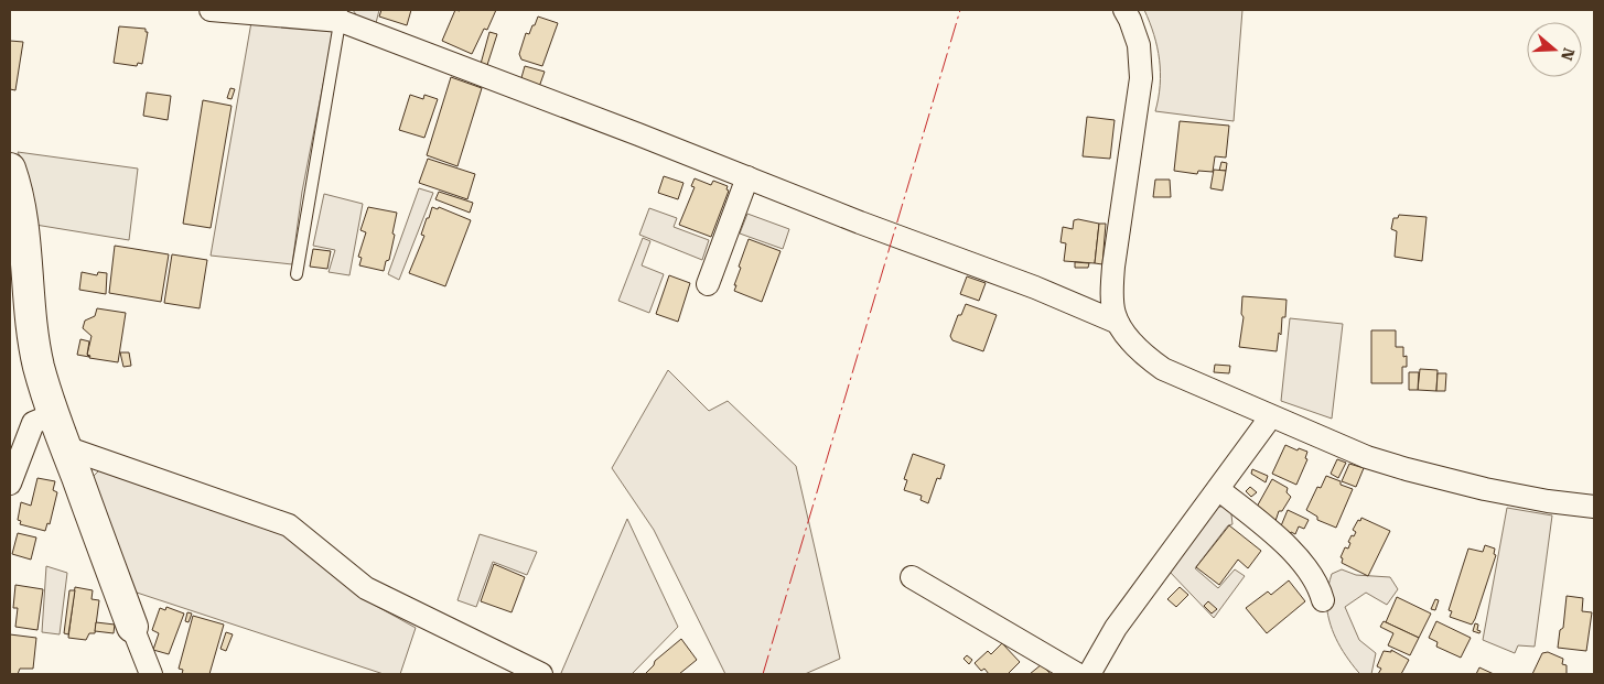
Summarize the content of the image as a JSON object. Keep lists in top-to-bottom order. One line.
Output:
{"north":"right"}
